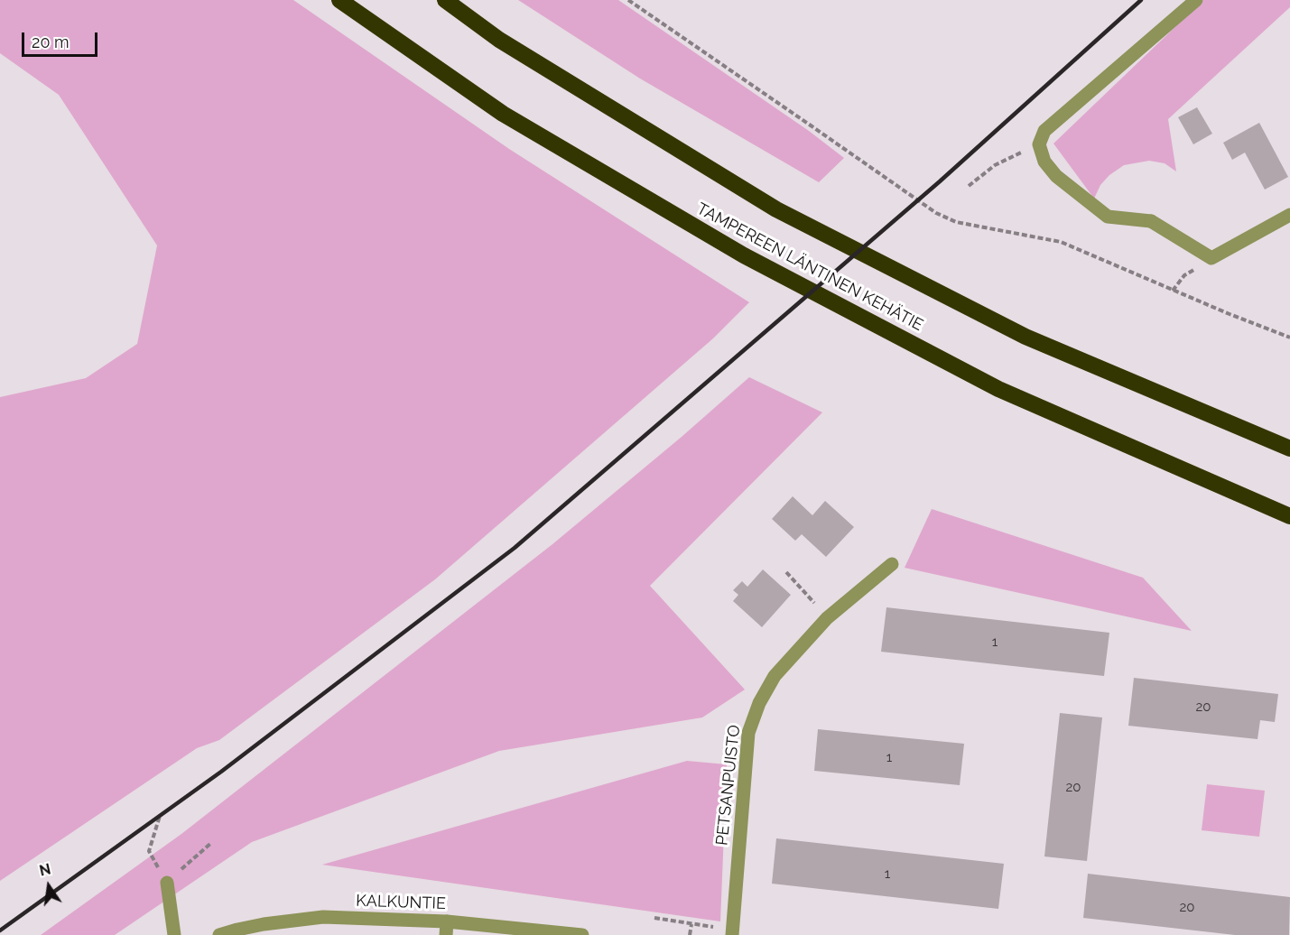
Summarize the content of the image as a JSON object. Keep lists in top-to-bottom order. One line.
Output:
{"streets":{"highway":["TAMPEREEN LÄNTINEN KEHÄTIE"],"street":["PETSANPUISTO","KALKUNTIE"]},"house_numbers":["1","20","1","20","1","20"],"scale_bar":"20 m","north":"top"}
